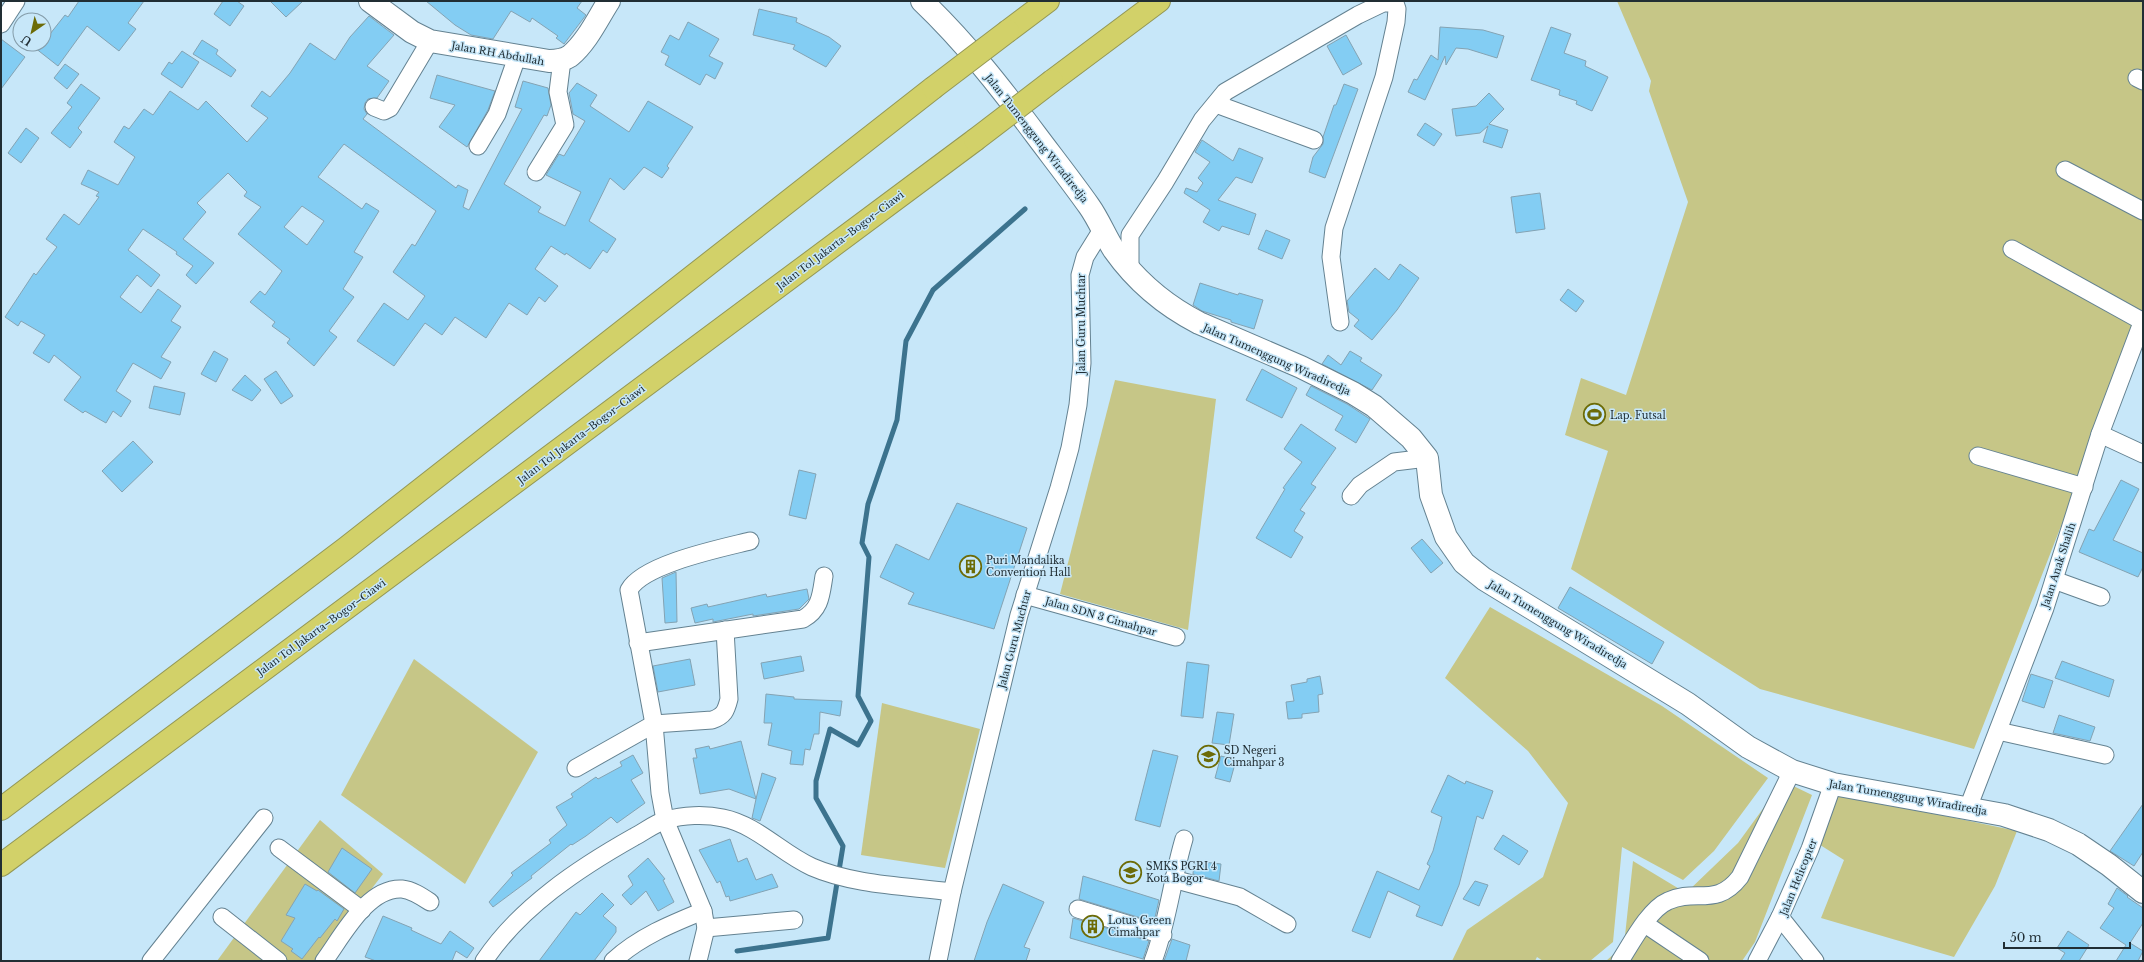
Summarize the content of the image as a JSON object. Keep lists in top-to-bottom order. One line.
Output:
{"streets":{"highway":["Jalan Tol Jakarta–Bogor–Ciawi"],"street":["Jalan RH Abdullah","Jalan Tumenggung Wiradiredja","Jalan Guru Muchtar","Jalan Anak Shalih","Jalan SDN 3 Cimahpar","Jalan Helicopter"]},"crossings":[["Jalan Tumenggung Wiradiredja","Jalan Guru Muchtar"],["Jalan Tumenggung Wiradiredja","Jalan Anak Shalih"],["Jalan Tumenggung Wiradiredja","Jalan Helicopter"],["Jalan Guru Muchtar","Jalan SDN 3 Cimahpar"]],"places":{"sports":["Lap. Futsal"],"building":["Puri Mandalika Convention Hall","Lotus Green Cimahpar"],"school or university":["SD Negeri Cimahpar 3","SMKS PGRI 4 Kota Bogor"]},"scale_bar":"50 m","north":"bottom left"}
